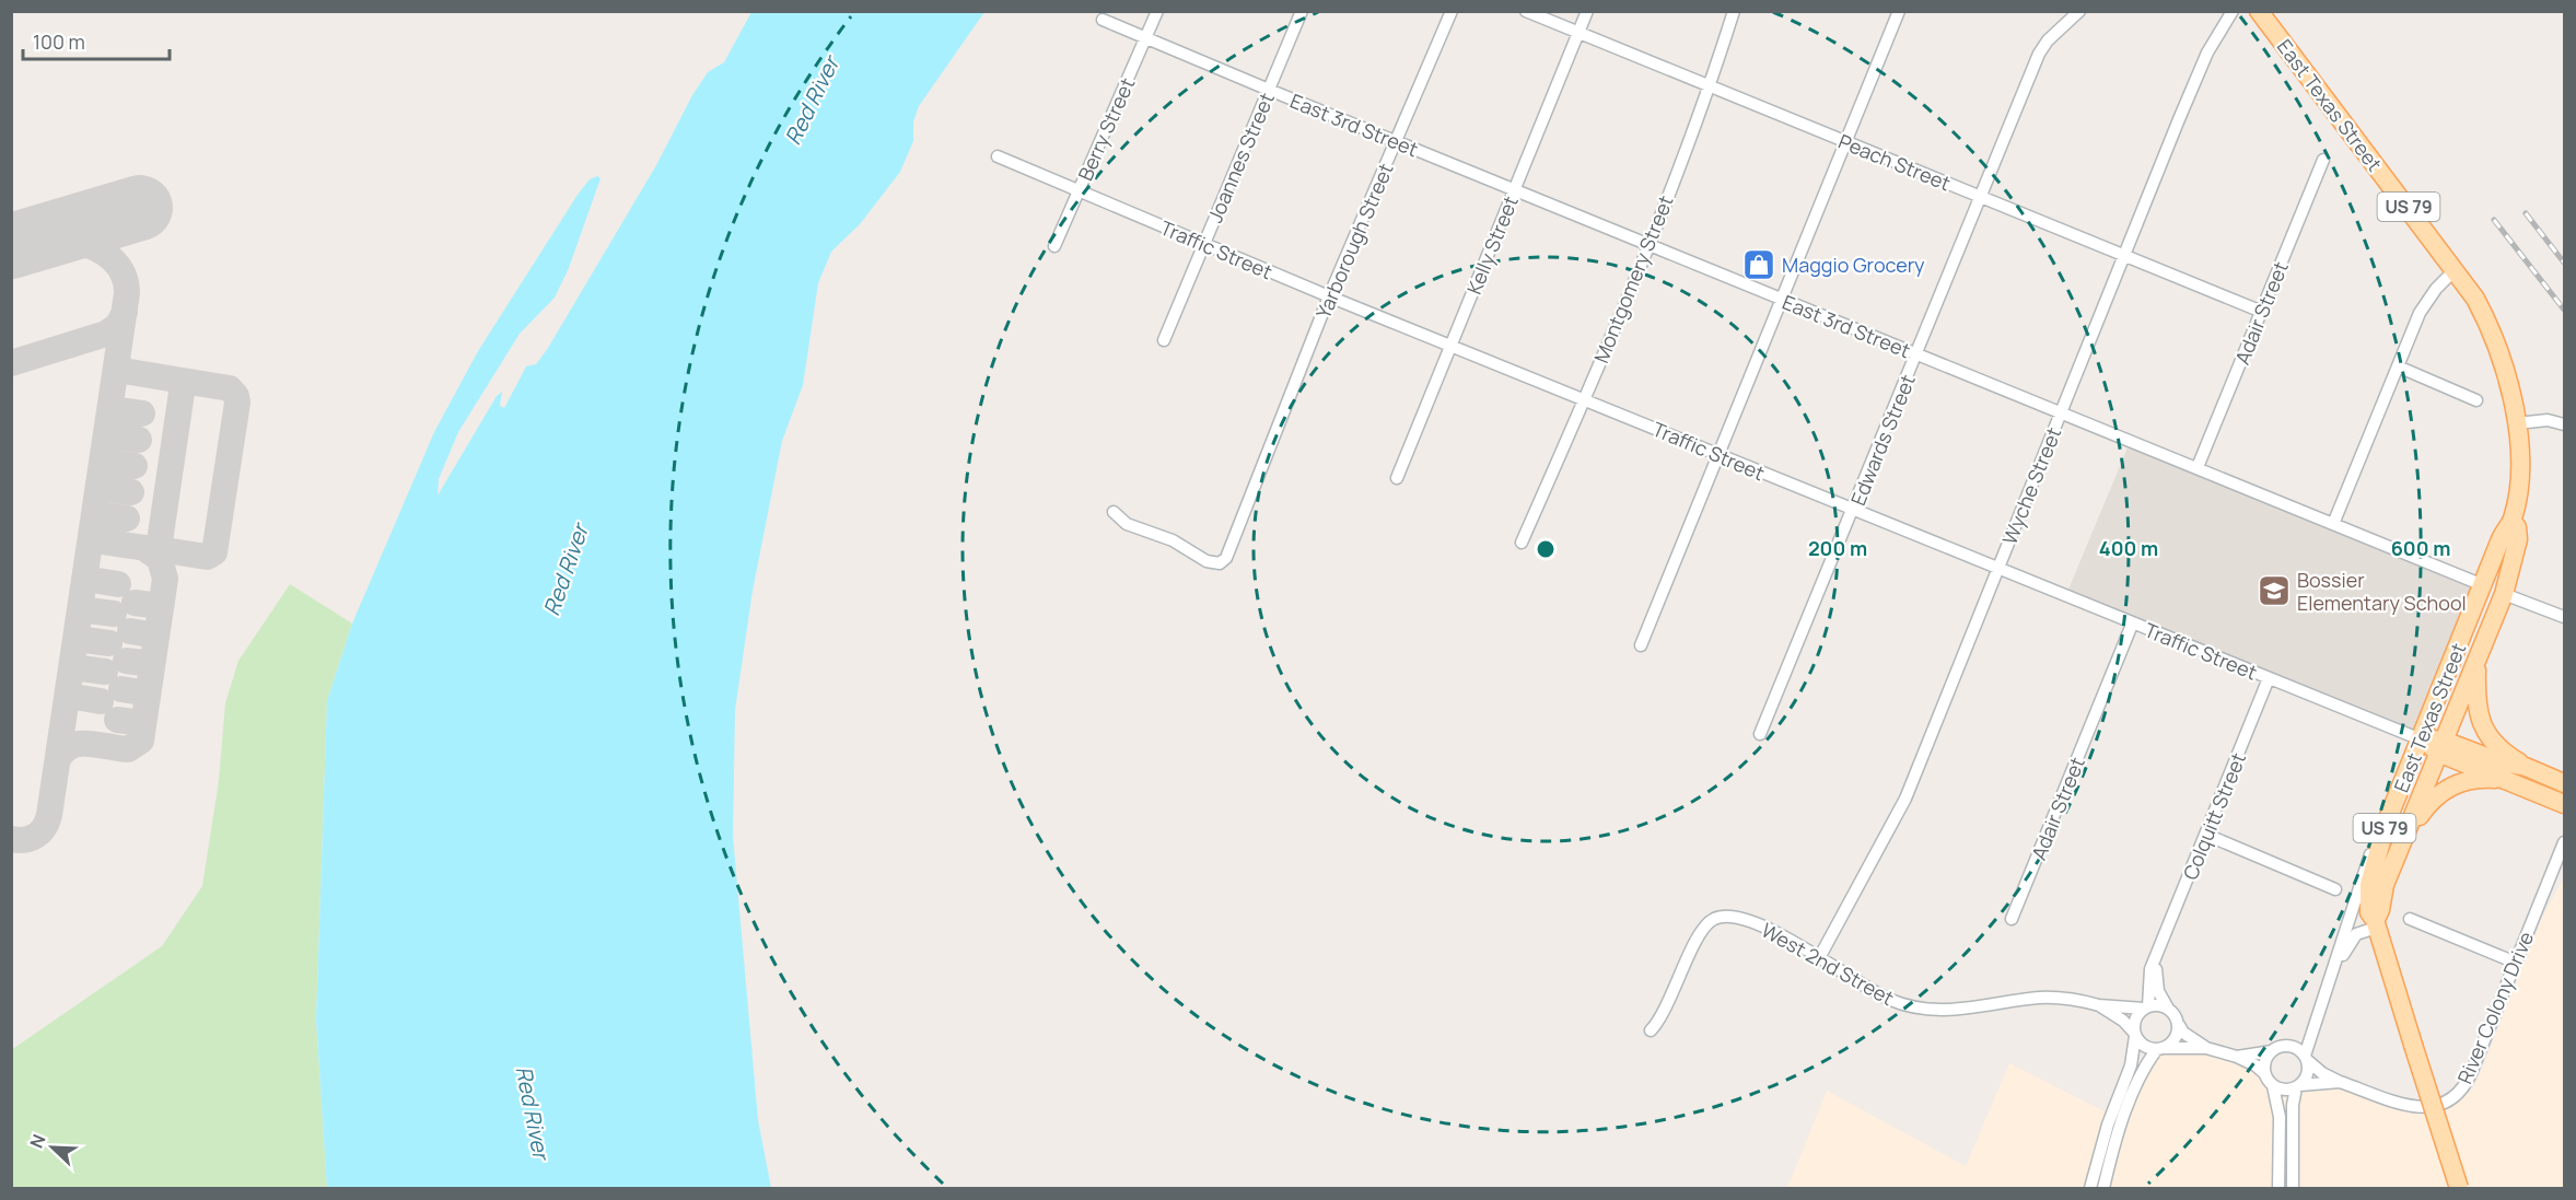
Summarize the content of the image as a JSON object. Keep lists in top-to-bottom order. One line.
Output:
{"streets":{"main road":["East Texas Street","US 79","Traffic Street"],"street":["East 3rd Street","Berry Street","Joannes Street","Peach Street","Yarborough Street","Kelly Street","Montgomery Street","Adair Street","Edwards Street","Wyche Street","Colquitt Street","West 2nd Street","River Colony Drive"]},"crossings":[["East Texas Street","East 3rd Street"],["East Texas Street","Traffic Street"],["East 3rd Street","Berry Street"],["East 3rd Street","Joannes Street"],["East 3rd Street","Yarborough Street"],["East 3rd Street","Kelly Street"],["East 3rd Street","Montgomery Street"],["East 3rd Street","Adair Street"],["East 3rd Street","Edwards Street"],["East 3rd Street","Wyche Street"],["Berry Street","Traffic Street"],["Joannes Street","Traffic Street"],["Peach Street","Kelly Street"],["Peach Street","Montgomery Street"],["Peach Street","Adair Street"],["Peach Street","Edwards Street"],["Peach Street","Wyche Street"],["Yarborough Street","Traffic Street"],["Kelly Street","Traffic Street"],["Traffic Street","Montgomery Street"],["Traffic Street","Adair Street"],["Traffic Street","Edwards Street"],["Traffic Street","Wyche Street"],["Traffic Street","Colquitt Street"],["Wyche Street","West 2nd Street"],["Colquitt Street","West 2nd Street"]],"water":["Red River"],"places":{"shop":["Maggio Grocery"],"school or university":["Bossier Elementary School"]},"scale_bar":"100 m","north":"top left","rings":["200 m","400 m","600 m"]}
